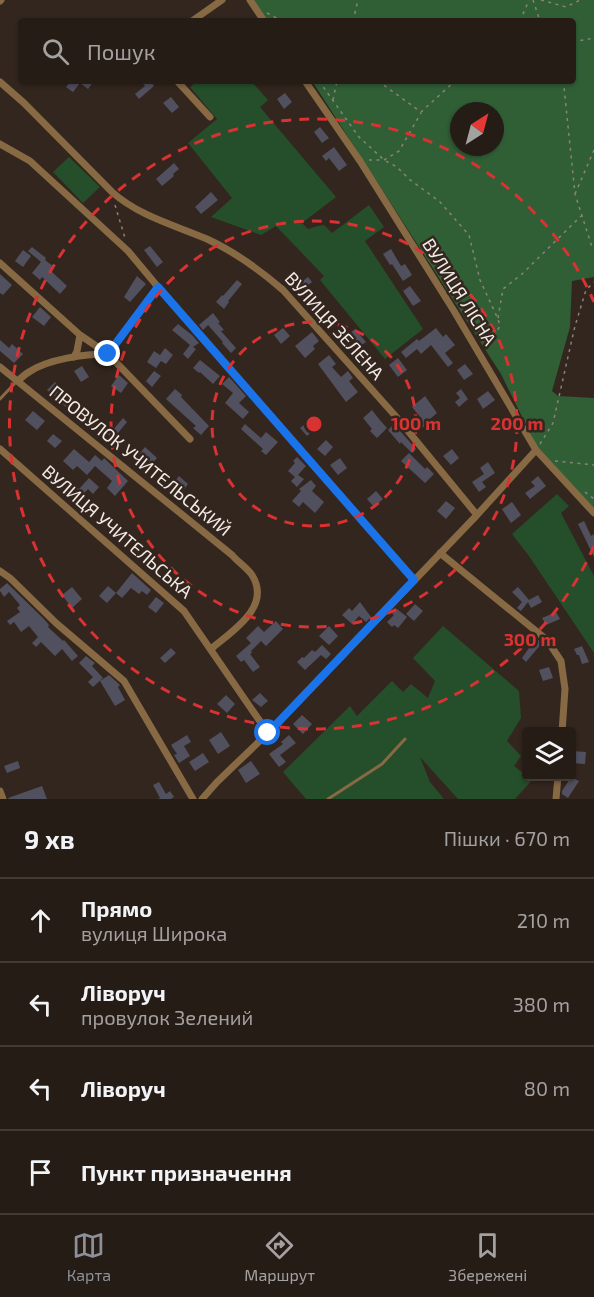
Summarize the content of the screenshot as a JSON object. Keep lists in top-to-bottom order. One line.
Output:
{"streets":{"street":["ВУЛИЦЯ ЛІСНА","ВУЛИЦЯ ЗЕЛЕНА","ПРОВУЛОК УЧИТЕЛЬСЬКИЙ","ВУЛИЦЯ УЧИТЕЛЬСЬКА"]},"crossings":[["ПРОВУЛОК УЧИТЕЛЬСЬКИЙ","ВУЛИЦЯ УЧИТЕЛЬСЬКА"]],"north":"top right","page":{"search":"Пошук","heading":["9 хв","Пішки · 670 m"],"list":[["Прямо","вулиця Широка","210 m"],["Ліворуч","провулок Зелений","380 m"],["Ліворуч","80 m"],"Пункт призначення"],"nav":["Карта","Маршрут","Збережені"]},"rings":["100 m","200 m","300 m"]}
